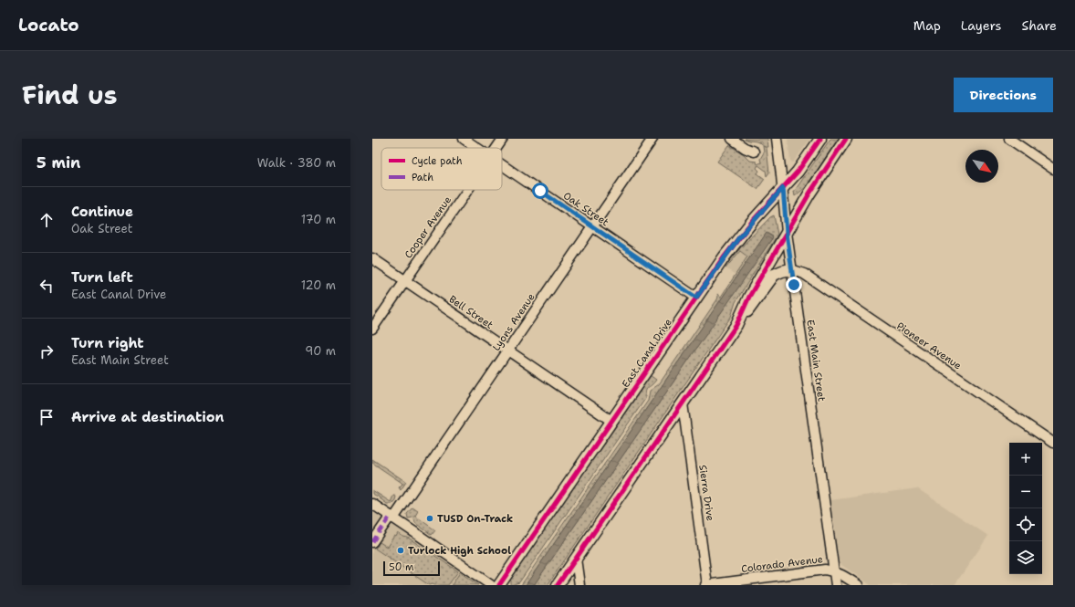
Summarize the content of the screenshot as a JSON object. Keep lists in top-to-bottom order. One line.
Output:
{"streets":{"main road":["East Canal Drive"],"street":["Oak Street","Cooper Avenue","Bell Street","Lyons Avenue","Pioneer Avenue","East Main Street","Sierra Drive","Colorado Avenue"]},"crossings":[["Oak Street","Lyons Avenue"],["Oak Street","East Canal Drive"],["Cooper Avenue","Bell Street"],["Bell Street","Lyons Avenue"],["Bell Street","East Canal Drive"],["Pioneer Avenue","East Main Street"],["East Canal Drive","East Main Street"],["East Main Street","Colorado Avenue"],["Sierra Drive","Colorado Avenue"]],"places":["TUSD On-Track","Turlock High School"],"legend":["Cycle path","Path"],"scale_bar":"50 m","north":"bottom right","page":{"header":"Locato","nav":["Map","Layers","Share"],"title":"Find us","buttons":"Directions","heading":["5 min","Walk · 380 m"],"list":[["Continue","Oak Street","170 m"],["Turn left","East Canal Drive","120 m"],["Turn right","East Main Street","90 m"],"Arrive at destination"],"map_buttons":["+","−"],"scale":"50 m"}}
